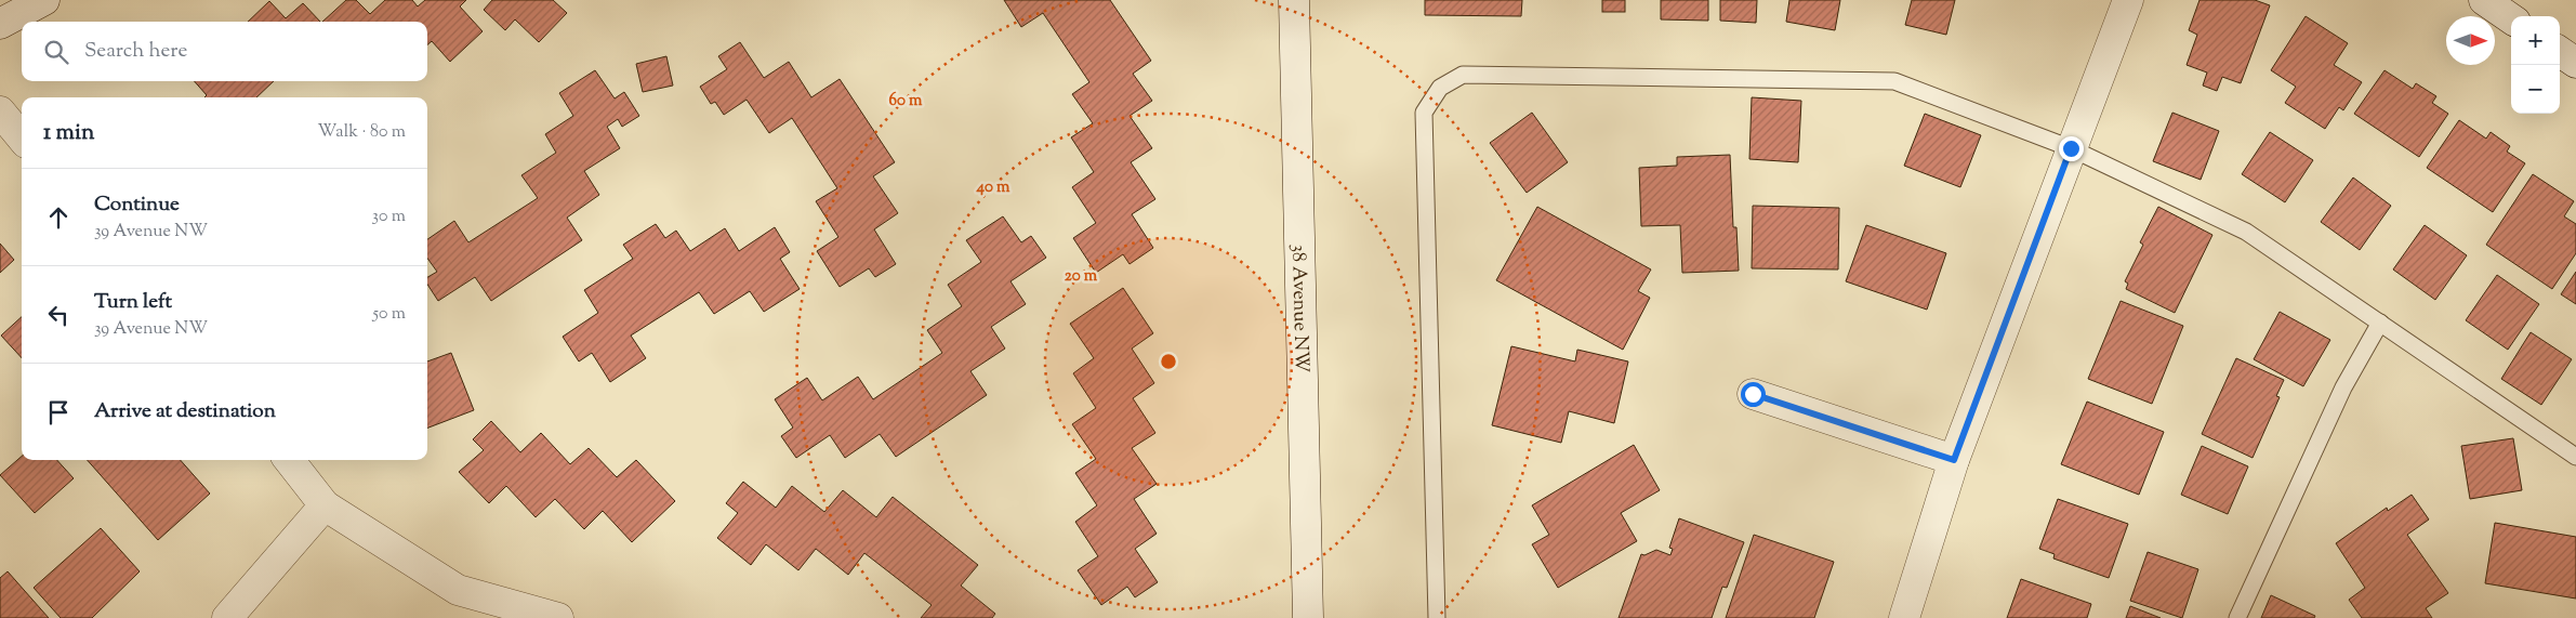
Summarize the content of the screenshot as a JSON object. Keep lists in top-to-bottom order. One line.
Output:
{"streets":{"street":["38 Avenue NW"]},"north":"right","page":{"map_buttons":["+","−"],"search":"Search here","heading":["1 min","Walk · 80 m"],"list":[["Continue","39 Avenue NW","30 m"],["Turn left","39 Avenue NW","50 m"],"Arrive at destination"]},"rings":["60 m","40 m","20 m"]}
